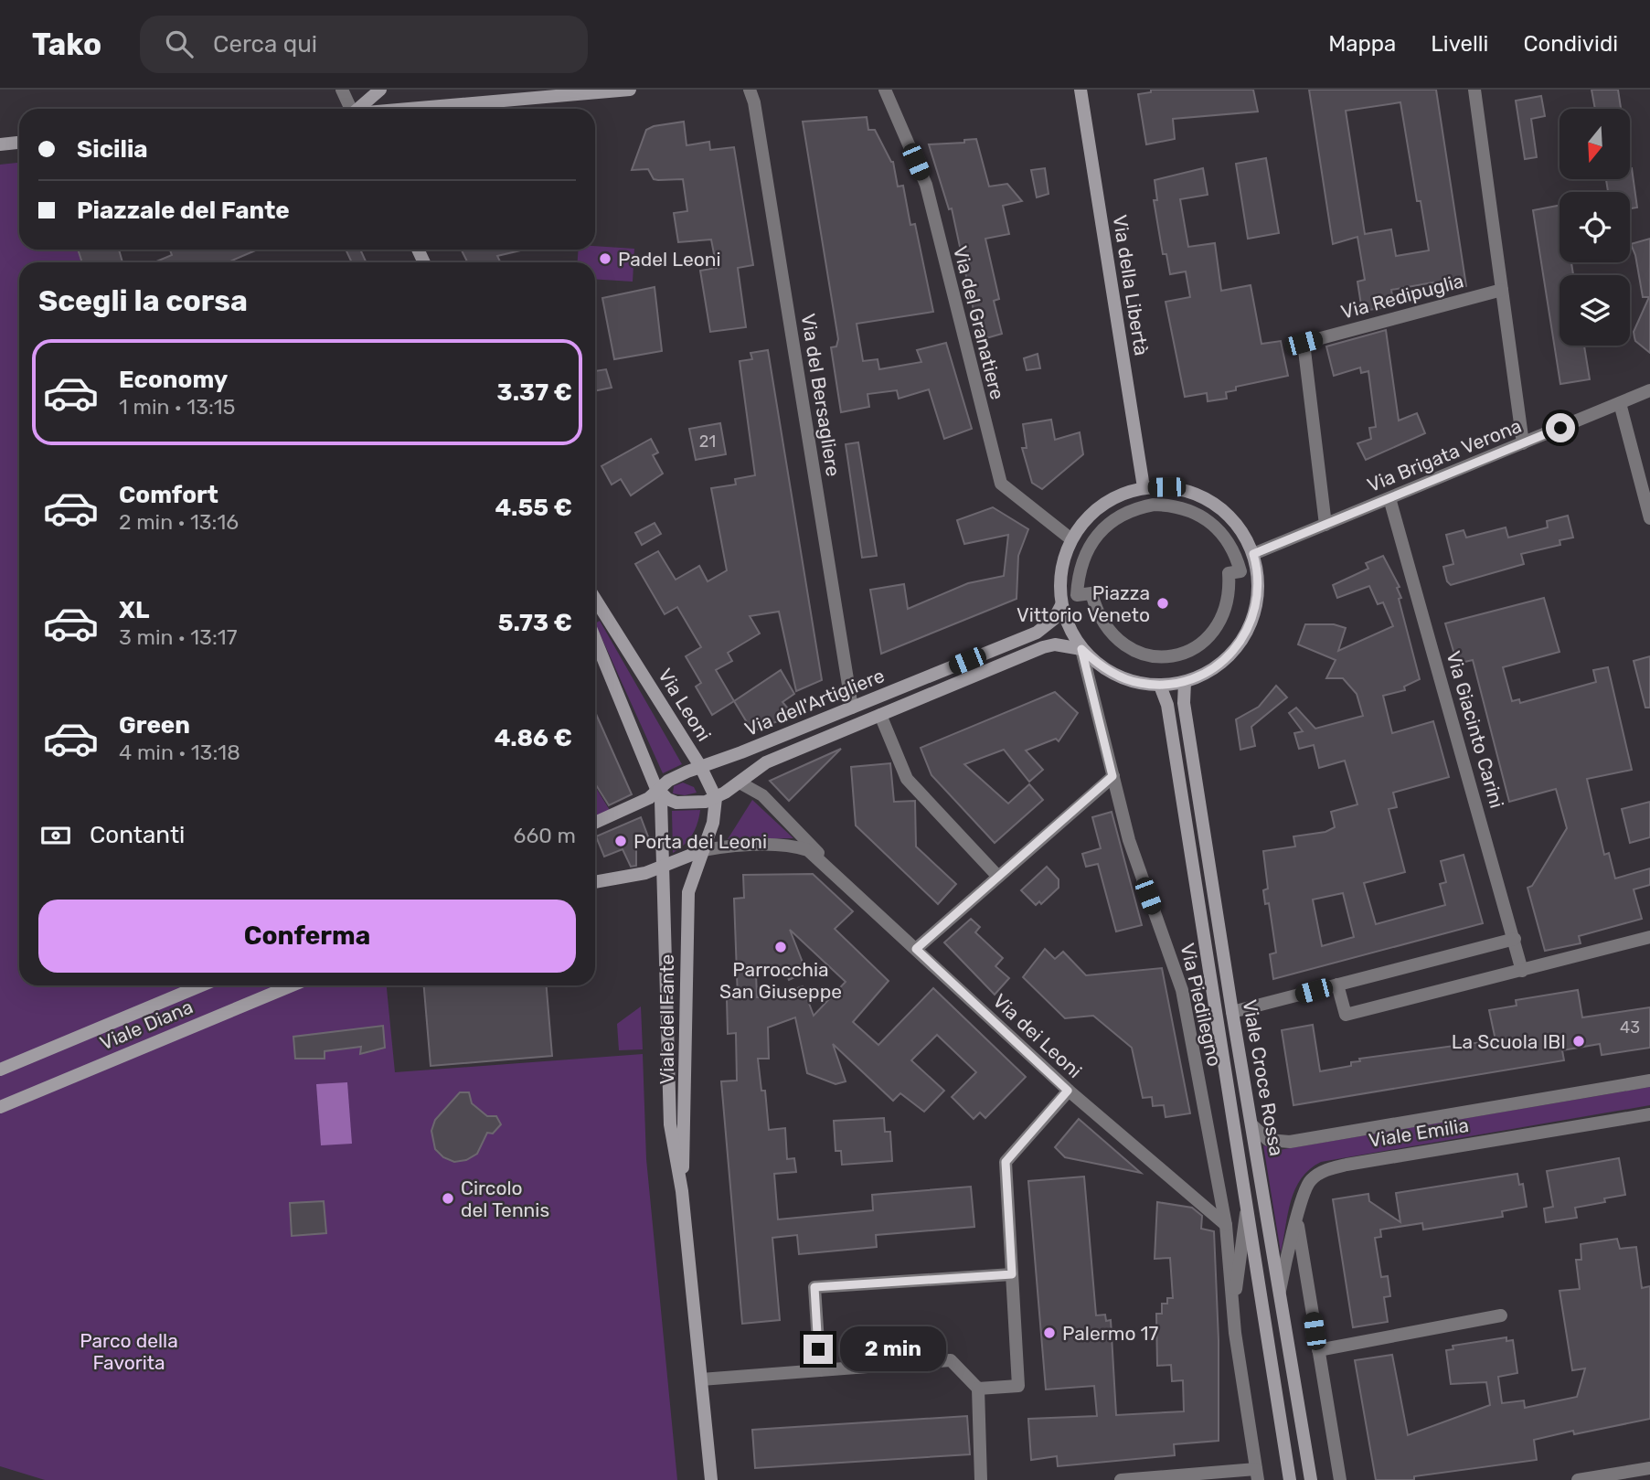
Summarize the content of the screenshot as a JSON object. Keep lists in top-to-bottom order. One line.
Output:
{"streets":{"street":["Via della Libertà","Via Redipuglia","Via del Granatiere","Via del Bersagliere","Via Brigata Verona","Via dell'Artigliere","Via Leoni","Via Giacinto Carini","Via Piedilegno","Viale del Fante","Viale Diana","Via dei Leoni","Viale Croce Rossa","Viale Emilia"]},"crossings":[["Via Redipuglia","Via Brigata Verona"],["Via del Bersagliere","Via dell'Artigliere"],["Via Brigata Verona","Via Giacinto Carini"],["Via dell'Artigliere","Via Leoni"],["Via dell'Artigliere","Via Piedilegno"],["Via Piedilegno","Via dei Leoni"],["Via Piedilegno","Viale Croce Rossa"],["Via dei Leoni","Viale Croce Rossa"],["Viale Croce Rossa","Viale Emilia"]],"parks":["Parco della Favorita"],"places":["Padel Leoni","Piazza Vittorio Veneto","Porta dei Leoni","Parrocchia San Giuseppe","La Scuola IBI","Circolo del Tennis","Palermo 17"],"house_numbers":["21","43"],"north":"bottom","page":{"header":"Tako","search":"Cerca qui","nav":["Mappa","Livelli","Condividi"],"banner":["Sicilia","Piazzale del Fante"],"heading":"Scegli la corsa","list":[{"name":"Economy","note":"1 min · 13:15","value":"3.37 €"},{"name":"Comfort","note":"2 min · 13:16","value":"4.55 €"},{"name":"XL","note":"3 min · 13:17","value":"5.73 €"},{"name":"Green","note":"4 min · 13:18","value":"4.86 €"}],"pay":["Contanti","660 m"],"buttons":"Conferma","bubble":"2 min"}}
